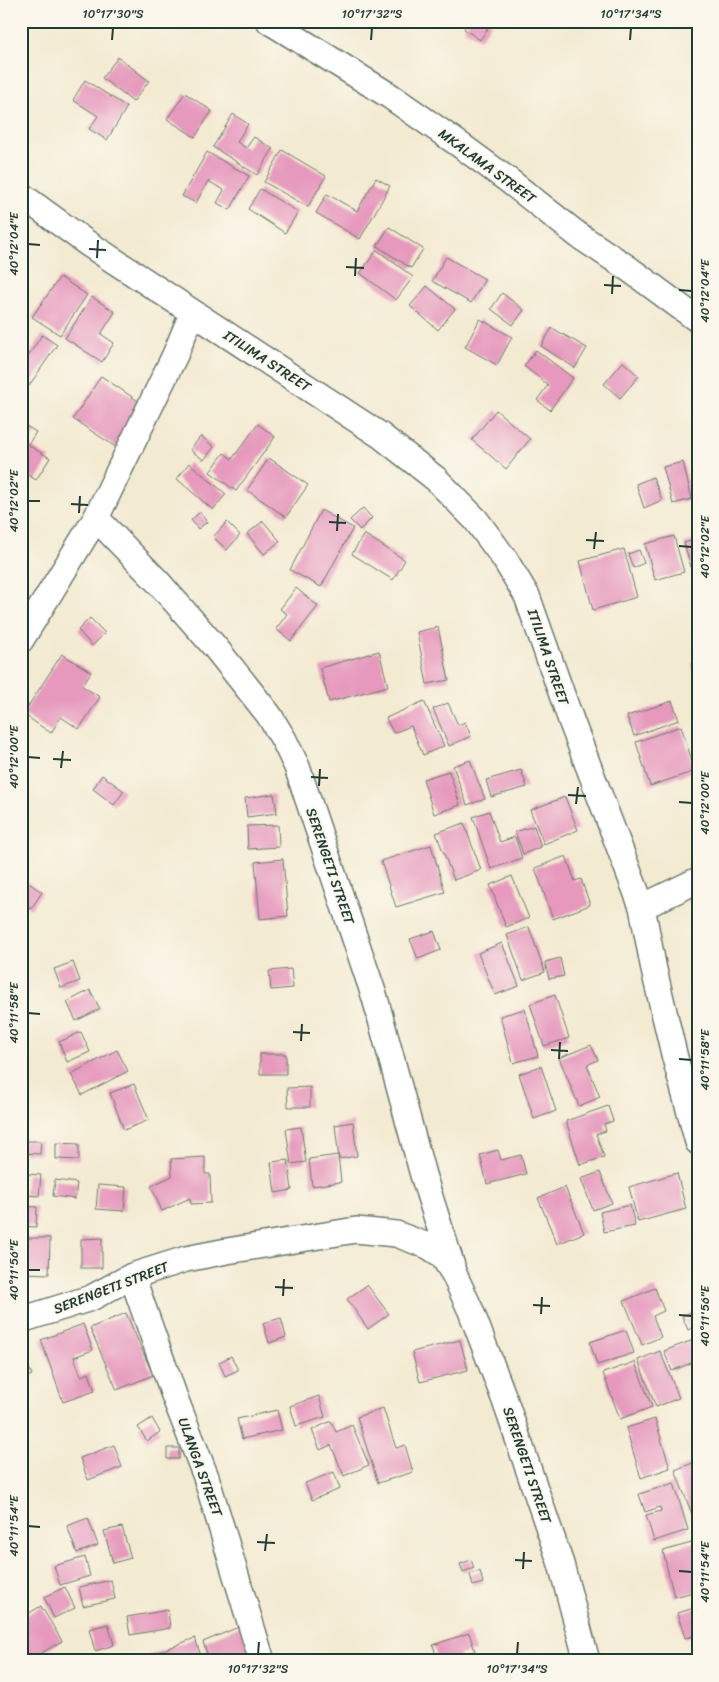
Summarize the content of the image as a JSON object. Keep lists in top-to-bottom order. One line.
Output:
{"streets":{"street":["MKALAMA STREET","ITILIMA STREET","SERENGETI STREET","ULANGA STREET"]},"crossings":[["SERENGETI STREET","ULANGA STREET"]],"coordinates":["10°17'30\"S","10°17'32\"S","10°17'34\"S","40°12'04\"E","40°12'02\"E","40°12'00\"E","40°11'58\"E","40°11'56\"E","40°11'54\"E"]}
